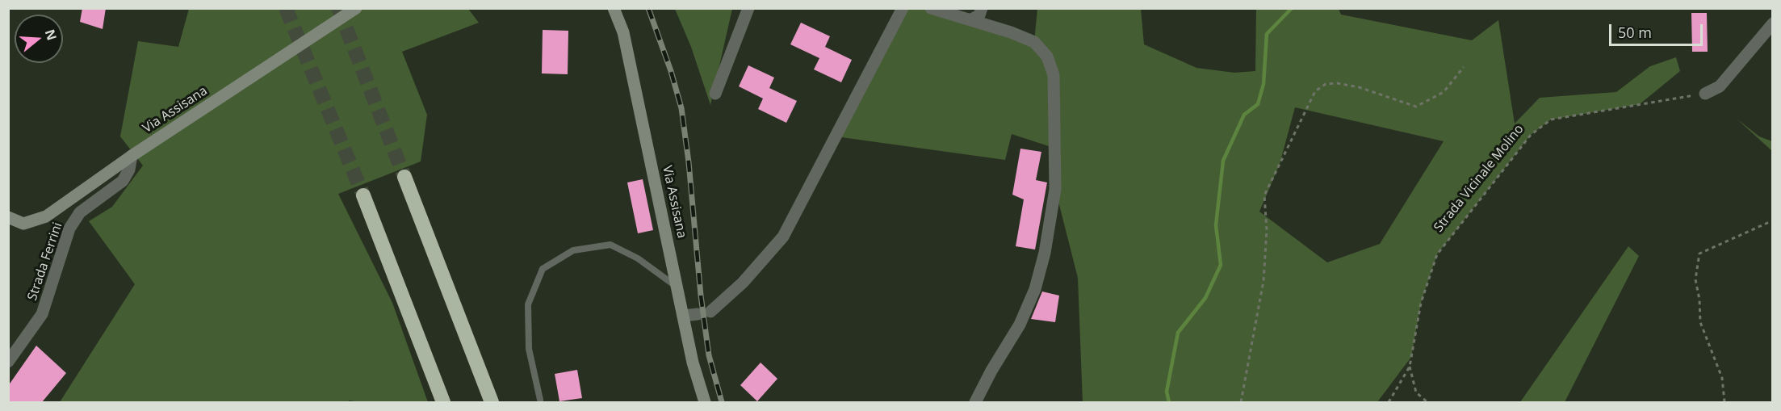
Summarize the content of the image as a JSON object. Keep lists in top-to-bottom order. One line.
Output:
{"streets":{"main road":["Via Assisana"],"street":["Strada Ferrini"],"path":["Strada Vicinale Molino"]},"crossings":[["Via Assisana","Strada Ferrini"]],"scale_bar":"50 m","north":"right"}
